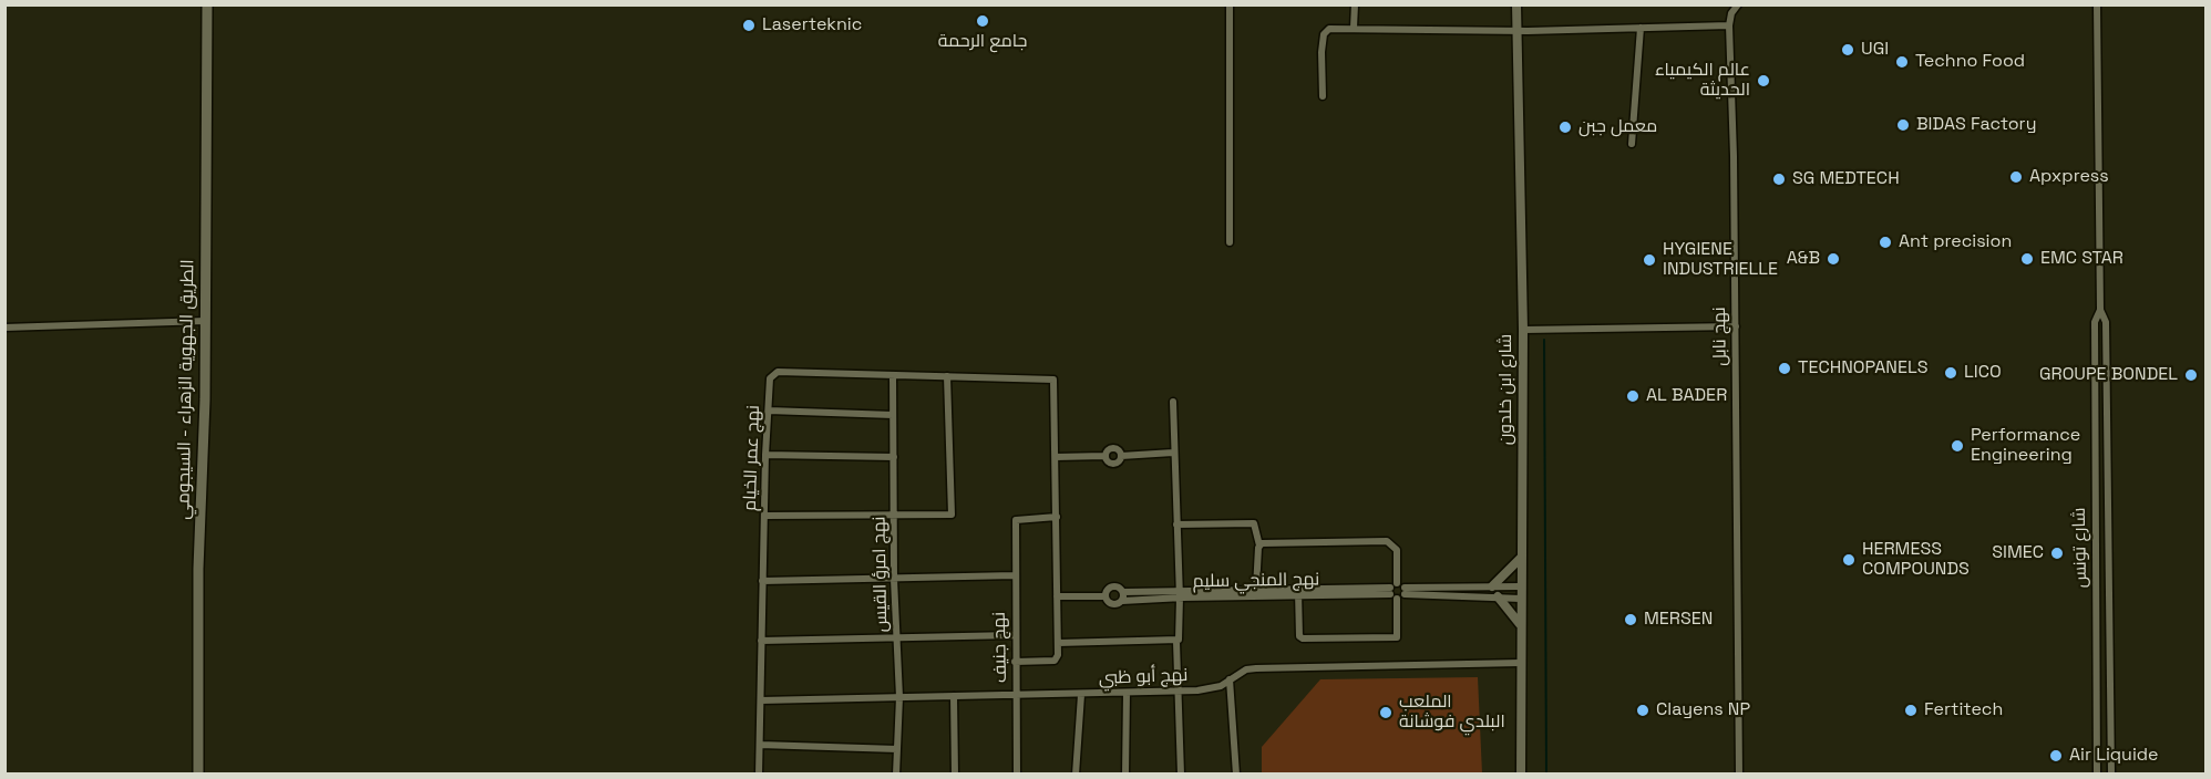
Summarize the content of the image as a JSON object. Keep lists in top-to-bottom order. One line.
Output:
{"streets":{"main road":["الطريق الجهوية الزهراء - السيجومي"],"street":["نهج نابل","شارع ابن خلدون","نهج عمر الخيام","شارع تونس","نهج امرؤ القيس","نهج المنجي سليم","نهج جنيف","نهج أبو ظبي"]},"crossings":[["شارع ابن خلدون","نهج أبو ظبي"],["نهج عمر الخيام","نهج امرؤ القيس"],["نهج عمر الخيام","نهج أبو ظبي"],["نهج امرؤ القيس","نهج أبو ظبي"],["نهج جنيف","نهج أبو ظبي"]],"places":["جامع الرحمة","Laserteknic","UGI","Techno Food","عالم الكيمياء الحديثة","BIDAS Factory","معمل جبن","Apxpress","SG MEDTECH","Ant precision","A&B","EMC STAR","HYGIENE INDUSTRIELLE","TECHNOPANELS","LICO","GROUPE BONDEL","AL BADER","Performance Engineering","SIMEC","HERMESS COMPOUNDS","MERSEN","Clayens NP","Fertitech","الملعب البلدي فوشانة","Air Liquide"]}
